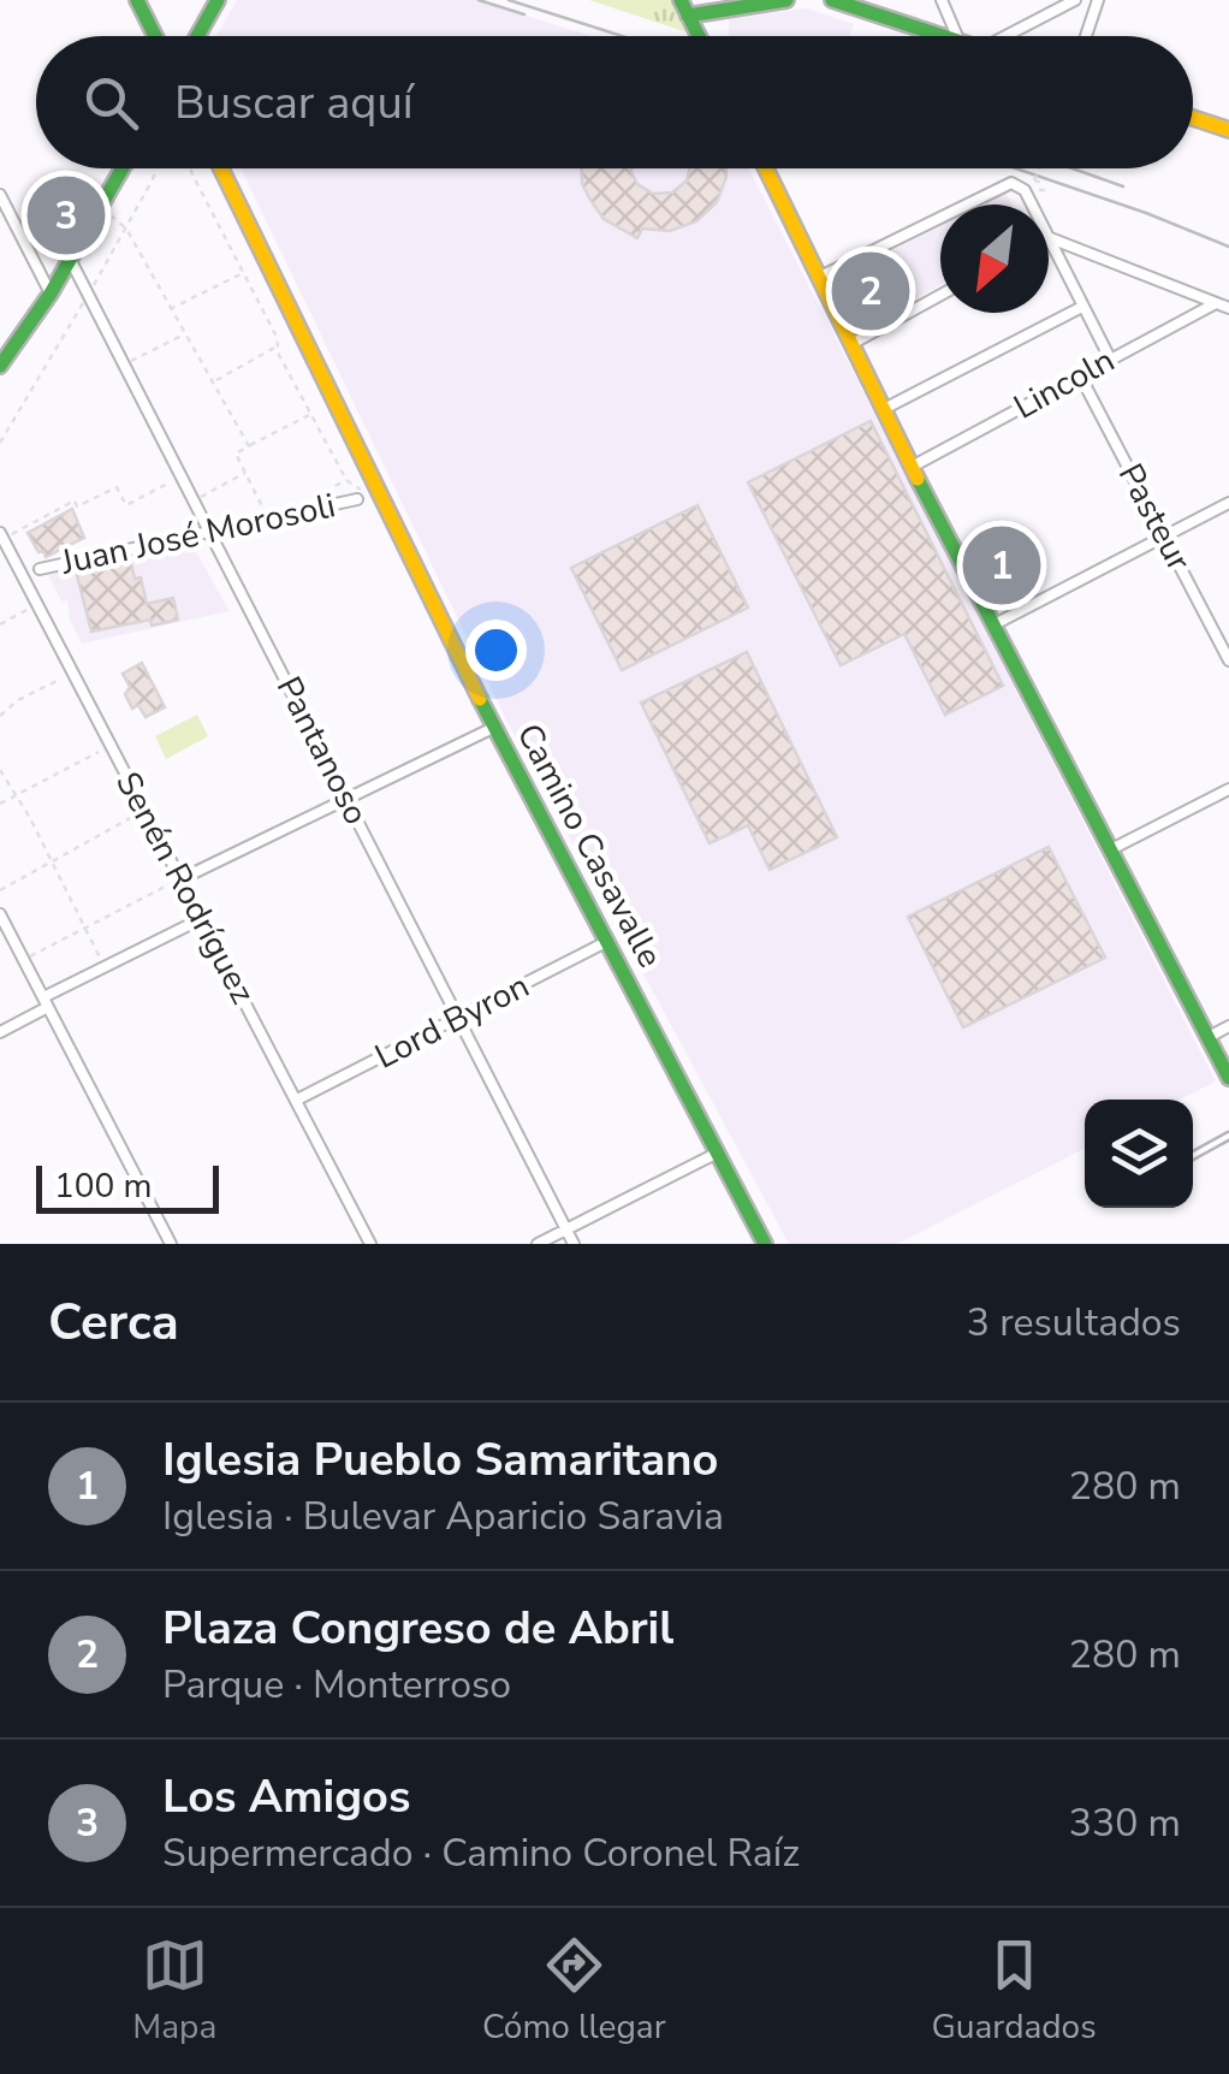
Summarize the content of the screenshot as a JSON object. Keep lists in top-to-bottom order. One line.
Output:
{"streets":{"street":["Lincoln","Pasteur","Juan José Morosoli","Pantanoso","Camino Casavalle","Senén Rodríguez","Lord Byron"]},"crossings":[["Lincoln","Pasteur"],["Juan José Morosoli","Pantanoso"],["Pantanoso","Lord Byron"],["Camino Casavalle","Lord Byron"],["Senén Rodríguez","Lord Byron"]],"scale_bar":"100 m","north":"bottom left","page":{"search":"Buscar aquí","pins":["3","2","1"],"scale":"100 m","heading":["Cerca","3 resultados"],"list":[{"mark":"1","name":"Iglesia Pueblo Samaritano","note":"Iglesia · Bulevar Aparicio Saravia","value":"280 m"},{"mark":"2","name":"Plaza Congreso de Abril","note":"Parque · Monterroso","value":"280 m"},{"mark":"3","name":"Los Amigos","note":"Supermercado · Camino Coronel Raíz","value":"330 m"}],"nav":["Mapa","Cómo llegar","Guardados"]}}
